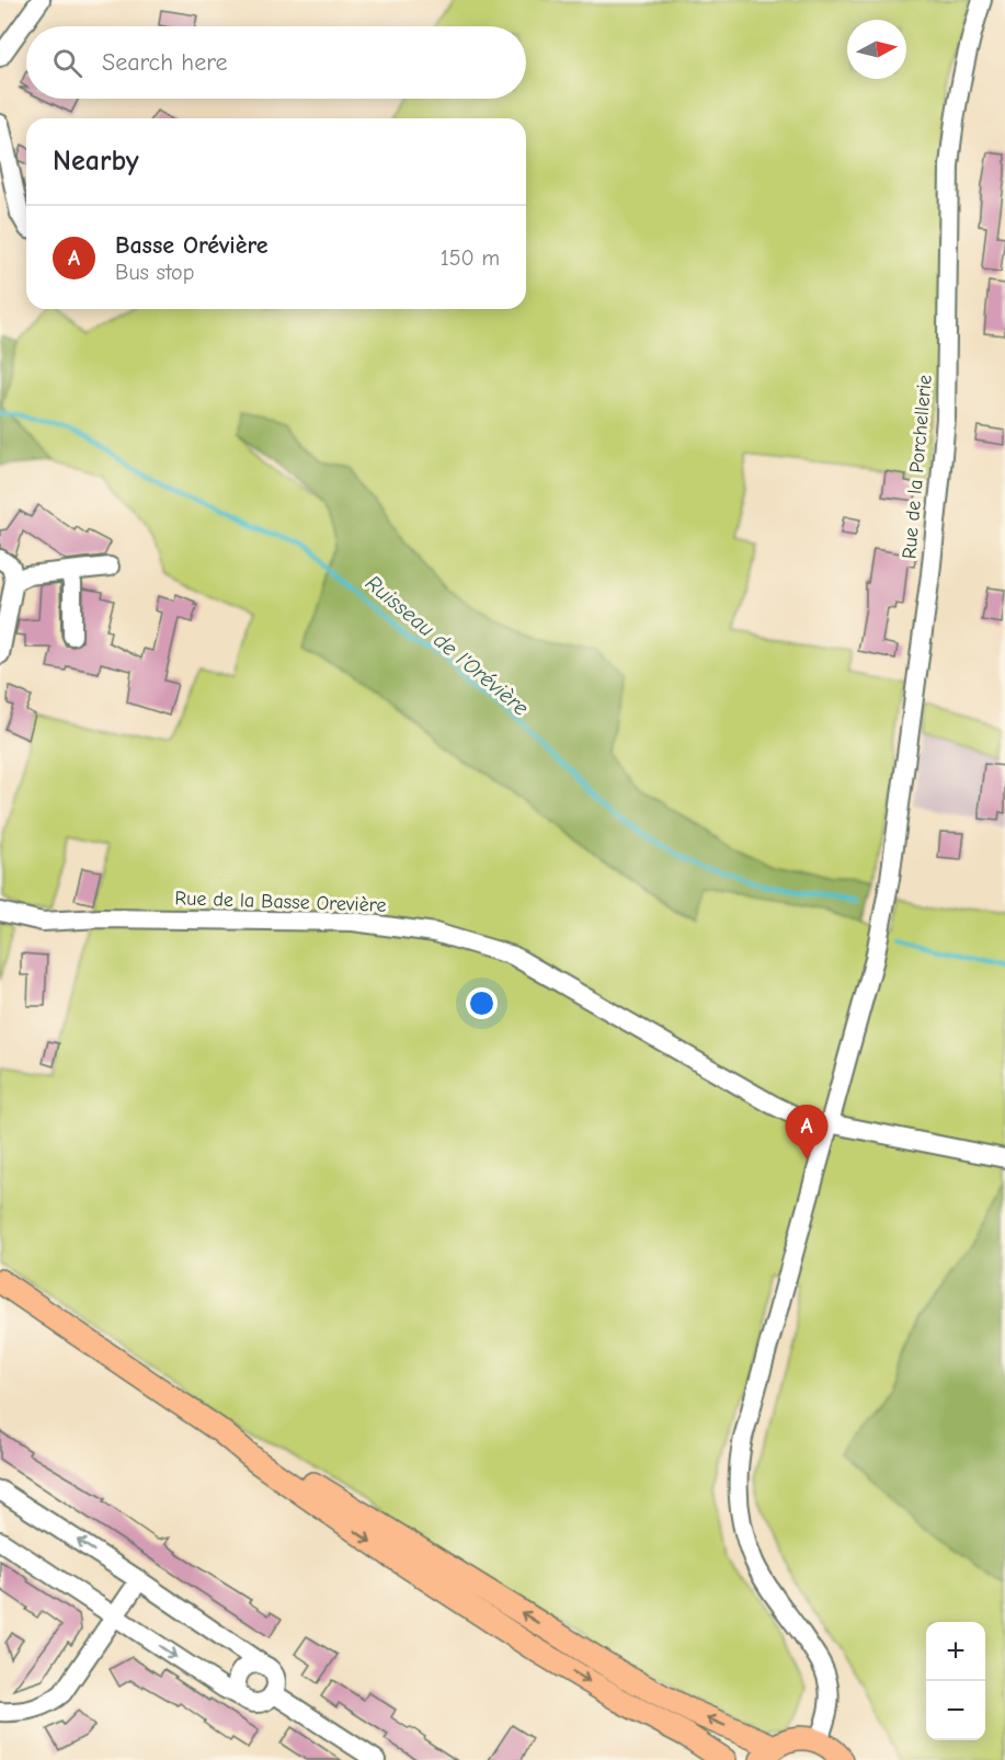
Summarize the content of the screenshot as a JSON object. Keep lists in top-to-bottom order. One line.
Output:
{"streets":{"street":["Rue de la Porchellerie","Rue de la Basse Orevière"]},"crossings":[["Rue de la Porchellerie","Rue de la Basse Orevière"]],"water":["Ruisseau de l'Orévière"],"north":"right","page":{"search":"Search here","heading":"Nearby","list":[{"mark":"A","name":"Basse Orévière","note":"Bus stop","value":"150 m"}],"pins":"A","map_buttons":["+","−"]}}
